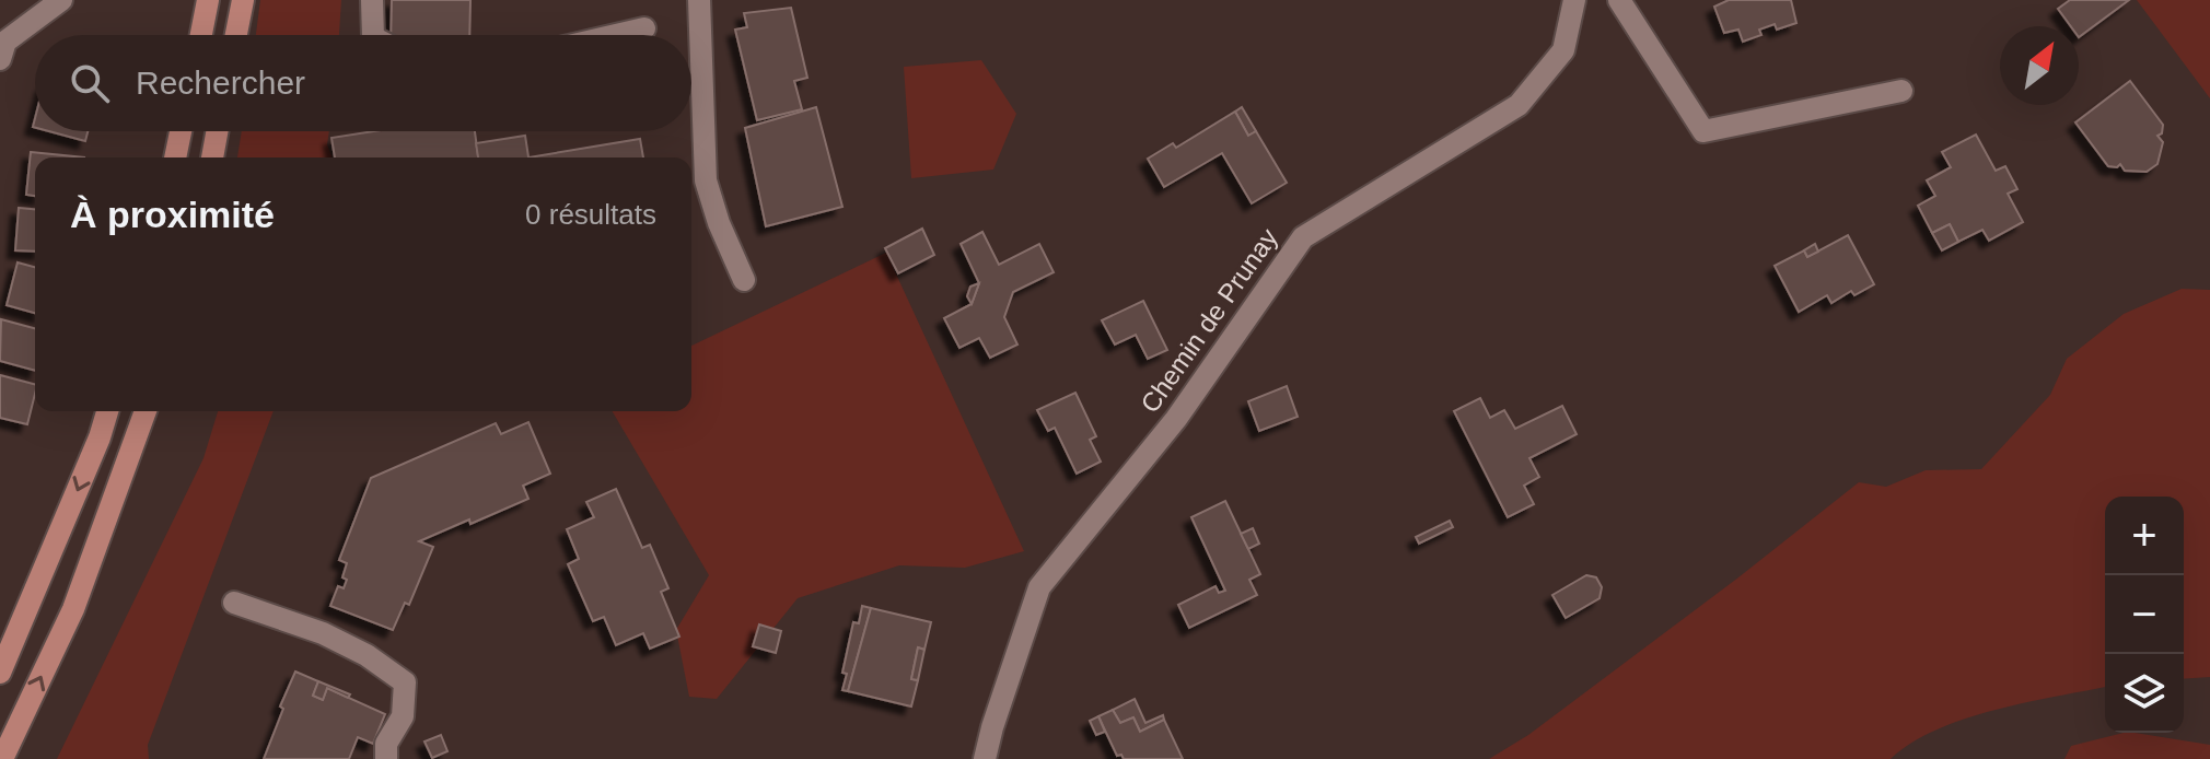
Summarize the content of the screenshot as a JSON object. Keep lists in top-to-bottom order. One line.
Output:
{"streets":{"street":["Chemin de Prunay"]},"north":"top right","page":{"search":"Rechercher","heading":["À proximité","0 résultats"],"map_buttons":["+","−"]}}
